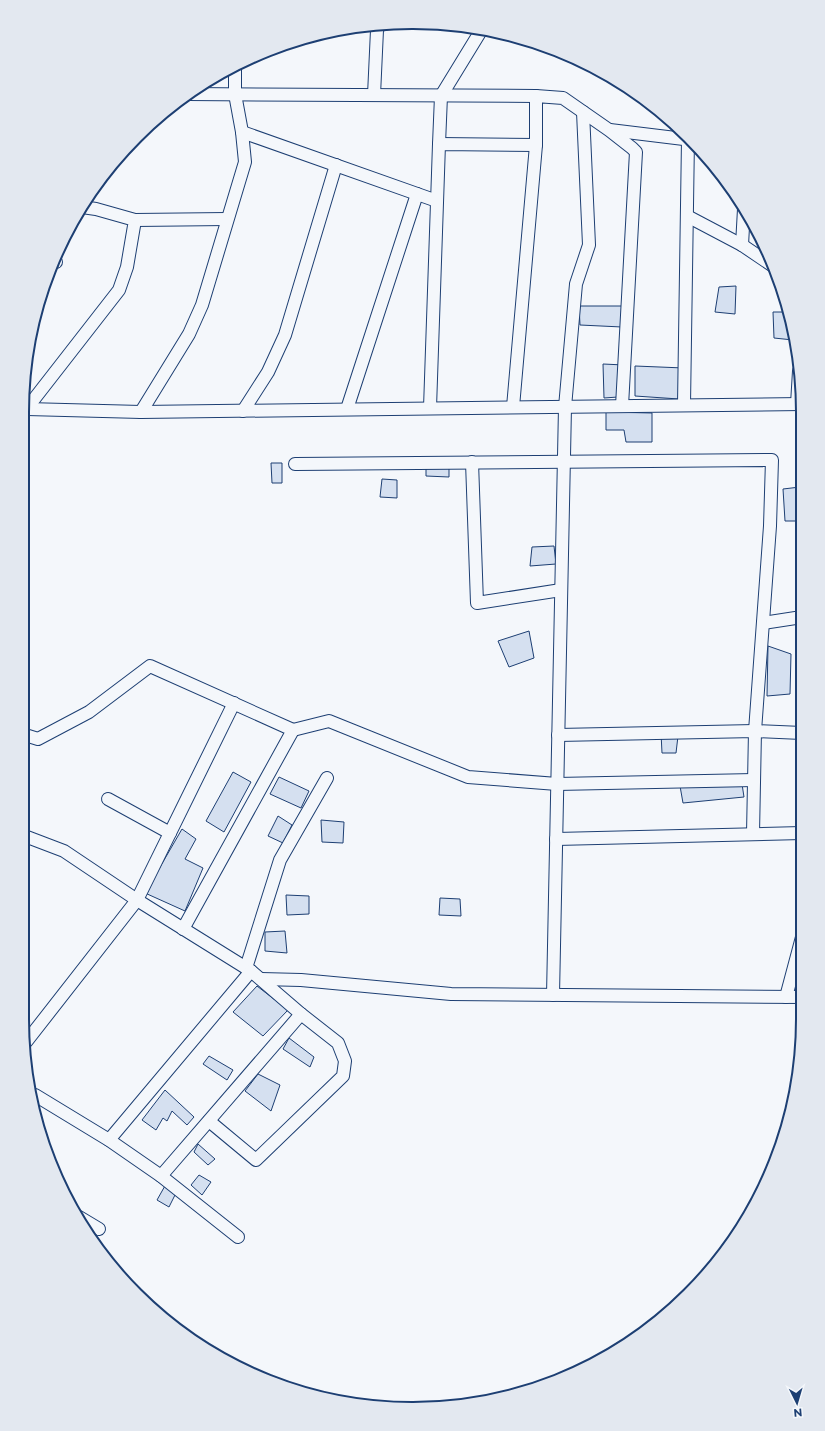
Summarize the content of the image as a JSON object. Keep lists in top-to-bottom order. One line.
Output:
{"north":"bottom"}
